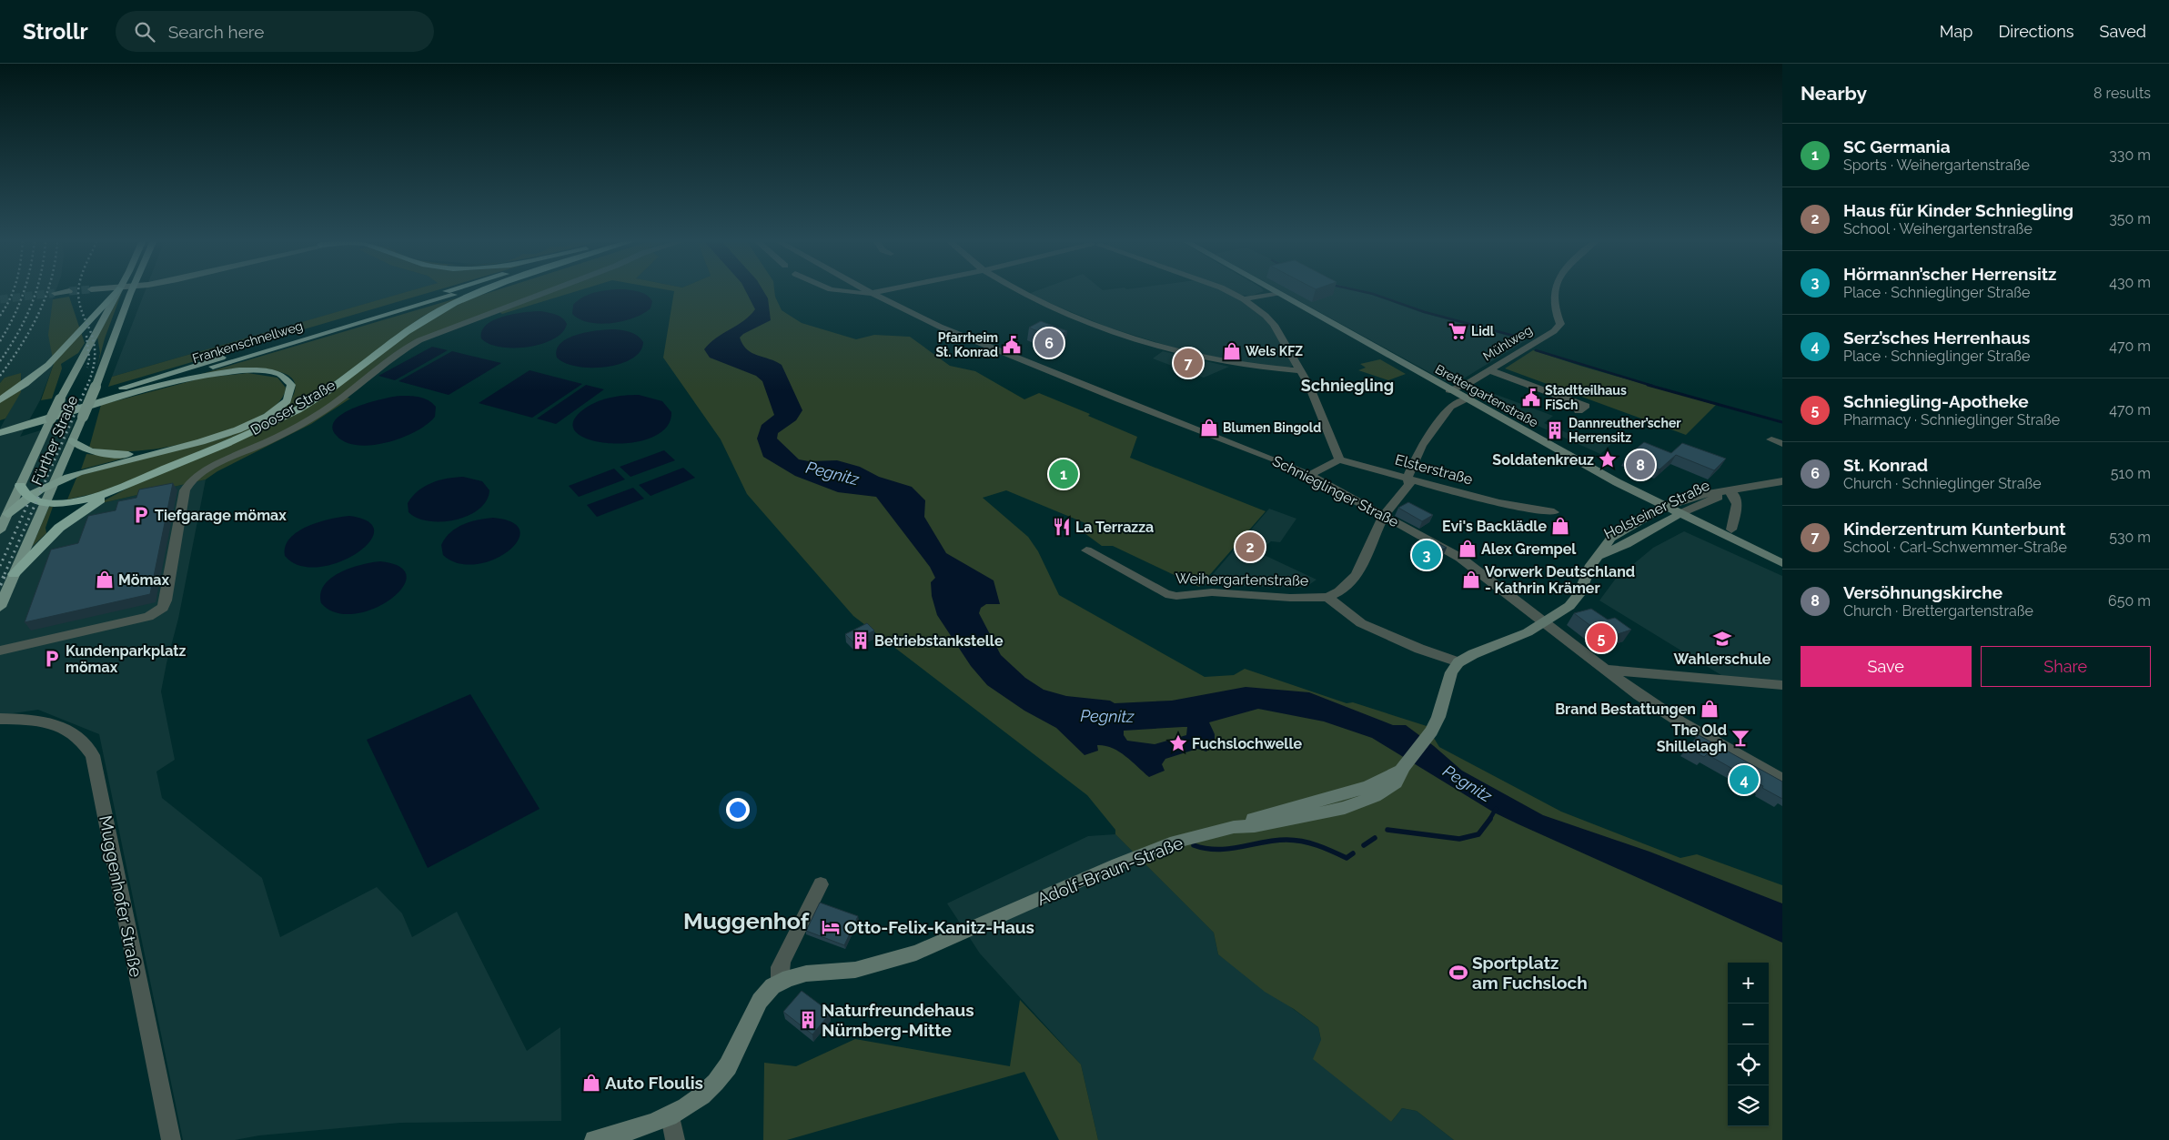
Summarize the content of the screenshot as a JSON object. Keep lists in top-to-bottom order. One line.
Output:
{"streets":{"highway":["Frankenschnellweg"],"main road":["Brettergartenstraße","Fürther Straße","Holsteiner Straße","Adolf-Braun-Straße"],"street":["Mühlweg","Dooser Straße","Elsterstraße","Schnieglinger Straße","Weihergartenstraße","Muggenhofer Straße"]},"crossings":[["Mühlweg","Brettergartenstraße"],["Brettergartenstraße","Holsteiner Straße"],["Schnieglinger Straße","Holsteiner Straße"],["Schnieglinger Straße","Weihergartenstraße"],["Holsteiner Straße","Weihergartenstraße"],["Holsteiner Straße","Adolf-Braun-Straße"],["Weihergartenstraße","Adolf-Braun-Straße"]],"districts":["Schniegling","Muggenhof"],"water":["Pegnitz"],"places":{"supermarket":["Lidl"],"public building":["Pfarrheim St. Konrad","Stadtteilhaus FiSch"],"shop":["Wels KFZ","Blumen Bingold","Evi's Backlädle","Alex Grempel","Mömax","Vorwerk Deutschland - Kathrin Krämer","Brand Bestattungen","Auto Floulis"],"building":["Dannreuther’scher Herrensitz","Betriebstankstelle","Naturfreundehaus Nürnberg-Mitte"],"place":["Soldatenkreuz","Fuchslochwelle"],"parking":["Tiefgarage mömax","Kundenparkplatz mömax"],"restaurant":["La Terrazza"],"school or university":["Wahlerschule"],"bar":["The Old Shillelagh"],"hotel":["Otto-Felix-Kanitz-Haus"],"sports":["Sportplatz am Fuchsloch"]},"page":{"header":"Strollr","search":"Search here","nav":["Map","Directions","Saved"],"heading":["Nearby","8 results"],"list":[{"mark":"1","name":"SC Germania","note":"Sports · Weihergartenstraße","value":"330 m"},{"mark":"2","name":"Haus für Kinder Schniegling","note":"School · Weihergartenstraße","value":"350 m"},{"mark":"3","name":"Hörmann’scher Herrensitz","note":"Place · Schnieglinger Straße","value":"430 m"},{"mark":"4","name":"Serz’sches Herrenhaus","note":"Place · Schnieglinger Straße","value":"470 m"},{"mark":"5","name":"Schniegling-Apotheke","note":"Pharmacy · Schnieglinger Straße","value":"470 m"},{"mark":"6","name":"St. Konrad","note":"Church · Schnieglinger Straße","value":"510 m"},{"mark":"7","name":"Kinderzentrum Kunterbunt","note":"School · Carl-Schwemmer-Straße","value":"530 m"},{"mark":"8","name":"Versöhnungskirche","note":"Church · Brettergartenstraße","value":"650 m"}],"pins":["6","7","8","1","2","3","5","4"],"buttons":["Save","Share"],"map_buttons":["+","−"]}}
